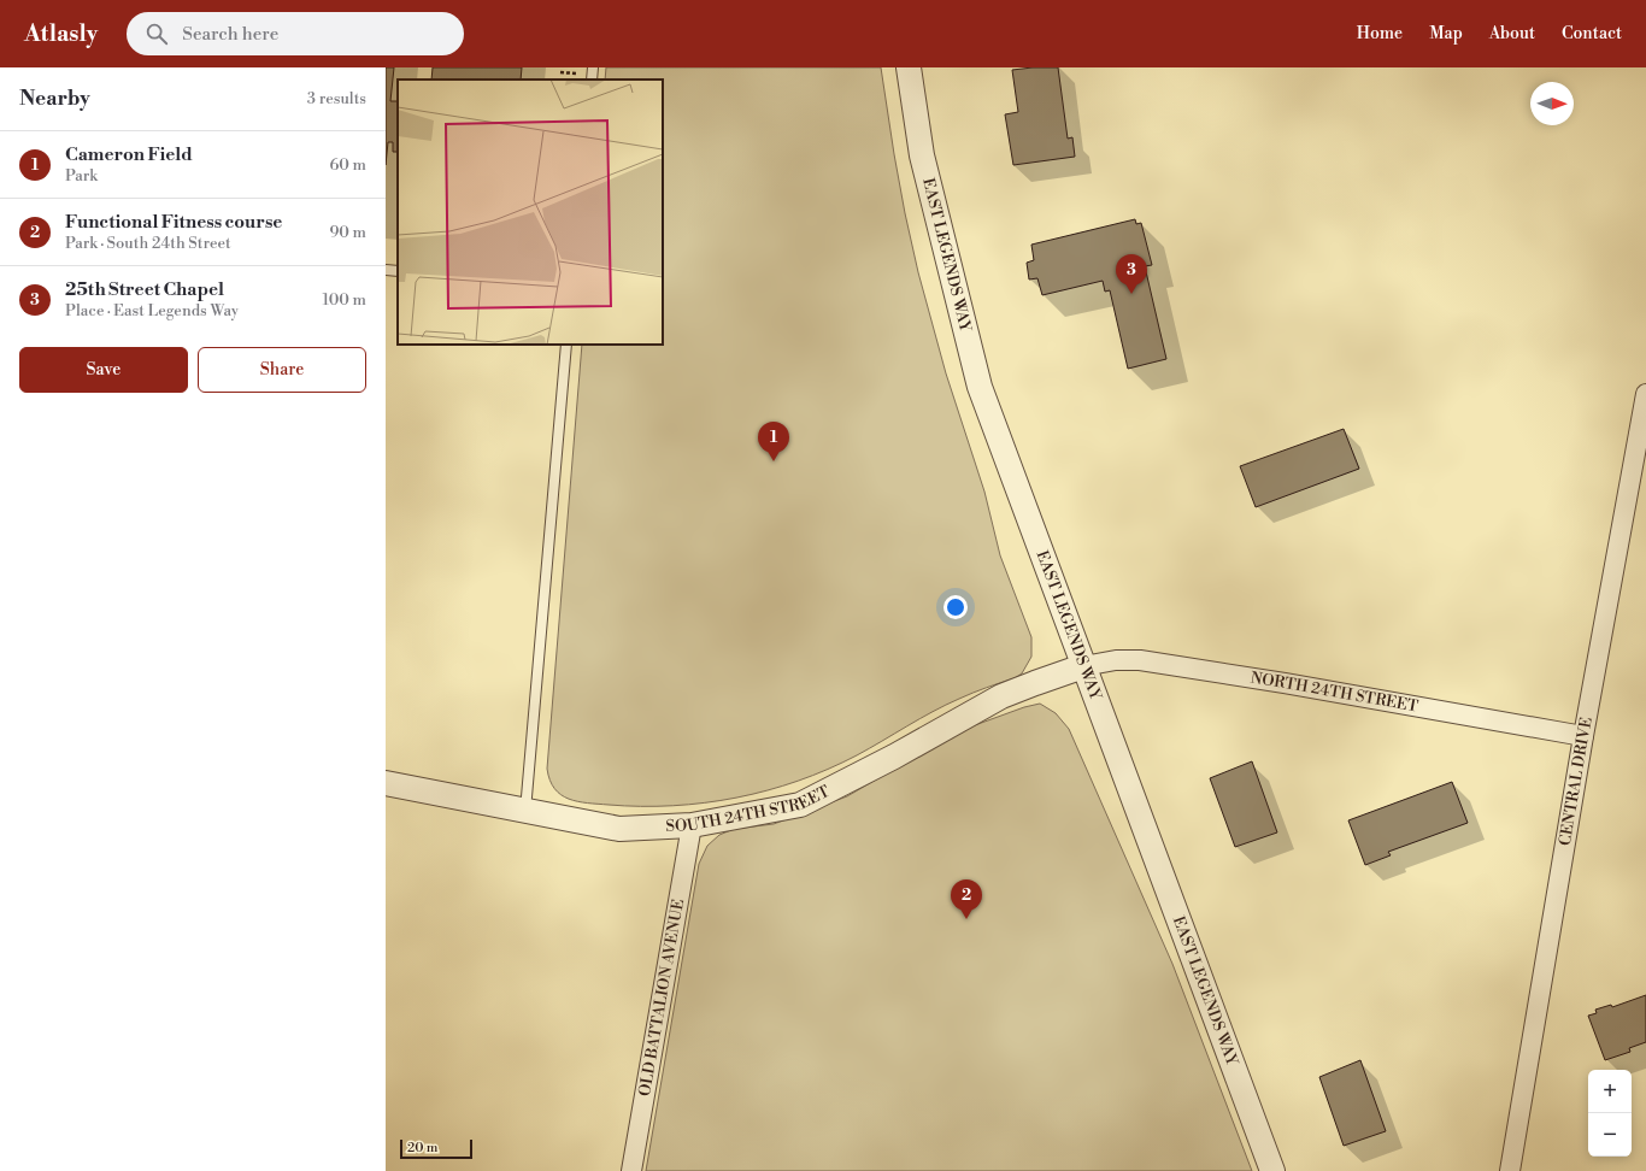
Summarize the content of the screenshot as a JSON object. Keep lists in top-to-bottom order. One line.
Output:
{"streets":{"street":["EAST LEGENDS WAY","NORTH 24TH STREET","CENTRAL DRIVE","SOUTH 24TH STREET","OLD BATTALION AVENUE"]},"crossings":[["EAST LEGENDS WAY","NORTH 24TH STREET"],["EAST LEGENDS WAY","SOUTH 24TH STREET"],["NORTH 24TH STREET","CENTRAL DRIVE"],["NORTH 24TH STREET","SOUTH 24TH STREET"],["SOUTH 24TH STREET","OLD BATTALION AVENUE"]],"scale_bar":"20 m","north":"right","page":{"header":"Atlasly","search":"Search here","nav":["Home","Map","About","Contact"],"heading":["Nearby","3 results"],"list":[{"mark":"1","name":"Cameron Field","note":"Park","value":"60 m"},{"mark":"2","name":"Functional Fitness course","note":"Park · South 24th Street","value":"90 m"},{"mark":"3","name":"25th Street Chapel","note":"Place · East Legends Way","value":"100 m"}],"pins":["3","1","2"],"buttons":["Save","Share"],"map_buttons":["+","−"],"scale":"20 m"}}
